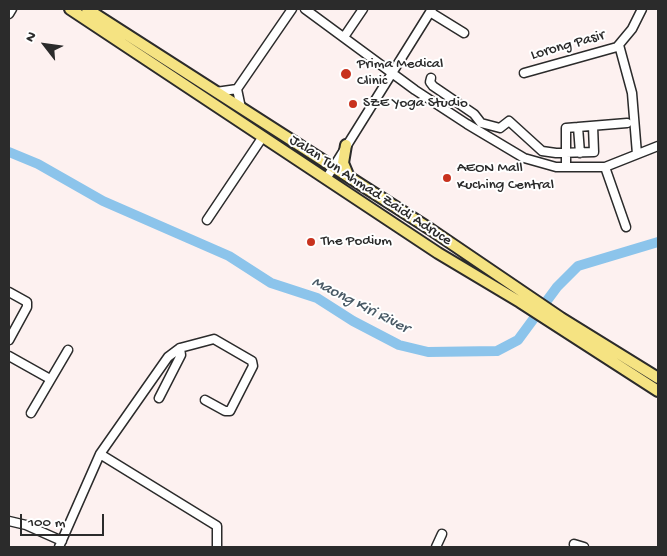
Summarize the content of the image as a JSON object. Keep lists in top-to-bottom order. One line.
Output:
{"streets":{"main road":["Jalan Tun Ahmad Zaidi Adruce"],"street":["Lorong Pasir"]},"water":["Maong Kiri River"],"places":["Prima Medical Clinic","SZE Yoga Studio","AEON Mall Kuching Central","The Podium"],"scale_bar":"100 m","north":"top left"}
